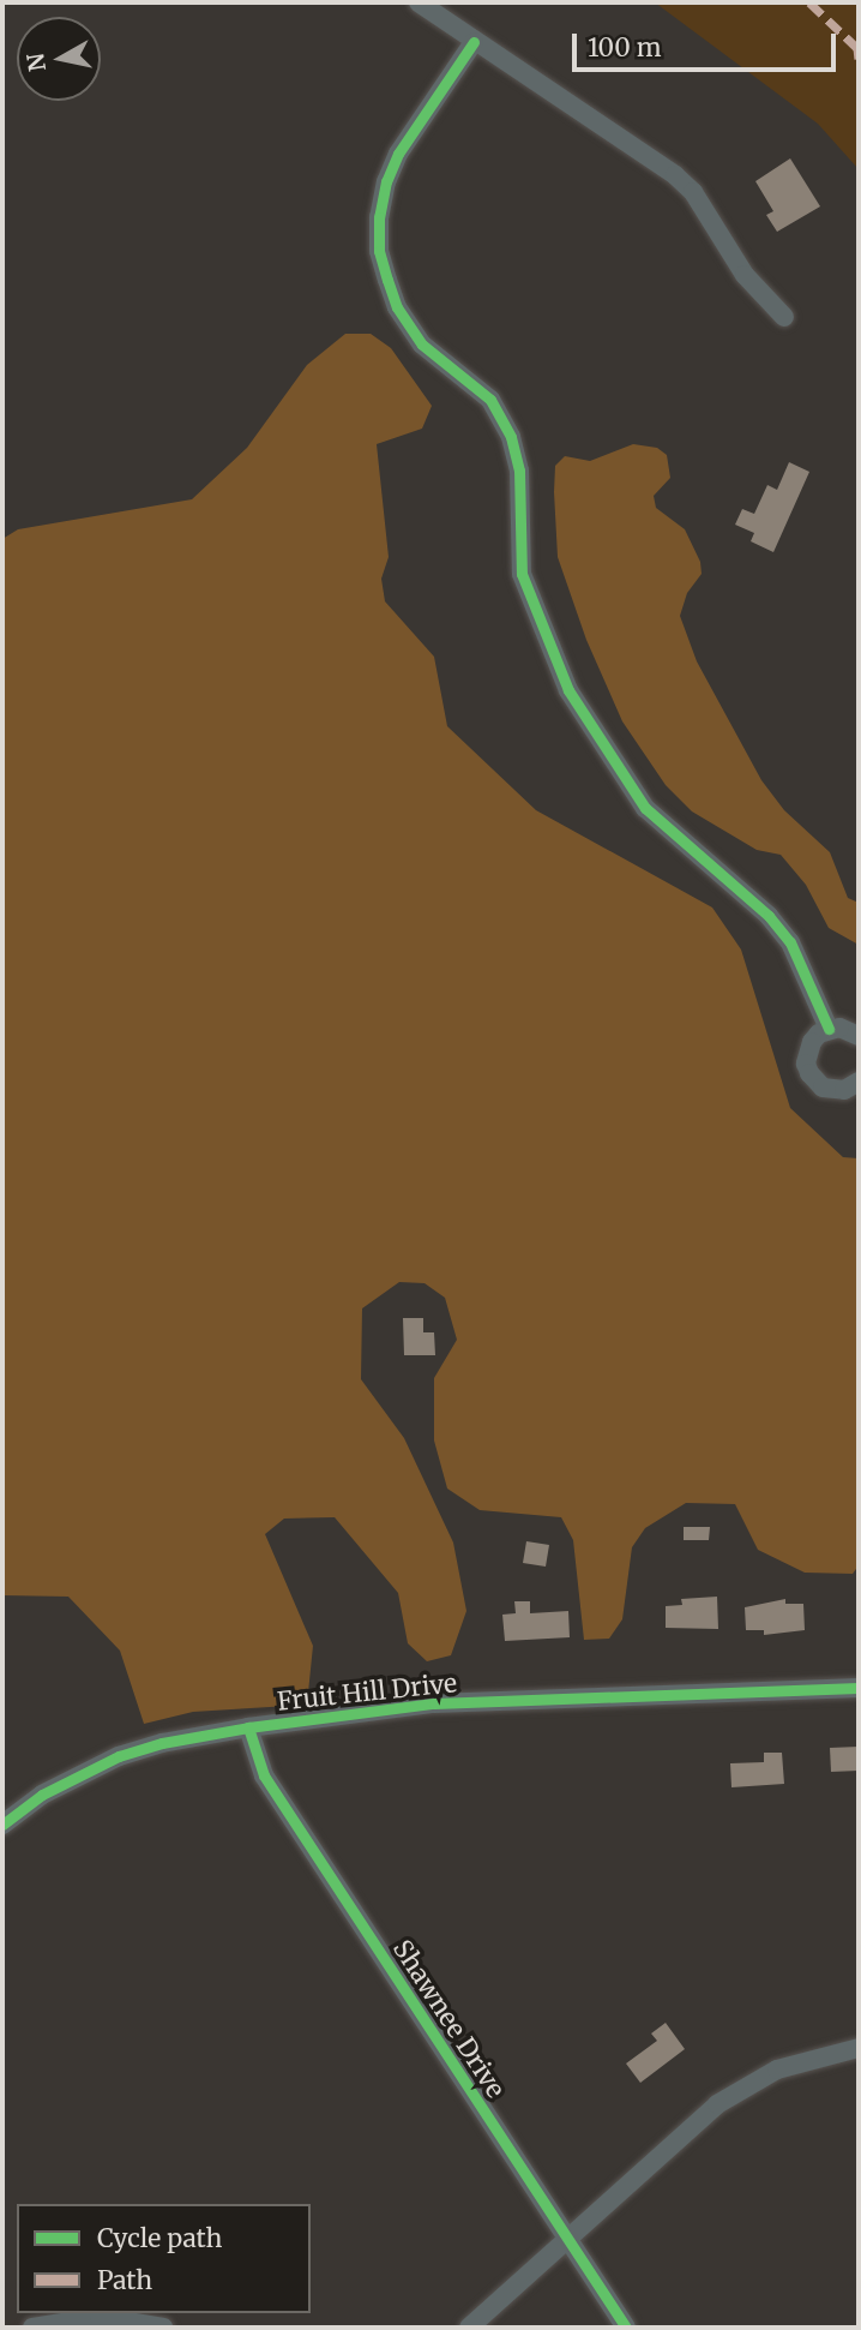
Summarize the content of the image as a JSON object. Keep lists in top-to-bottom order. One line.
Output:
{"streets":{"street":["Fruit Hill Drive","Shawnee Drive"]},"crossings":[["Fruit Hill Drive","Shawnee Drive"]],"legend":["Cycle path","Path"],"scale_bar":"100 m","north":"left"}
